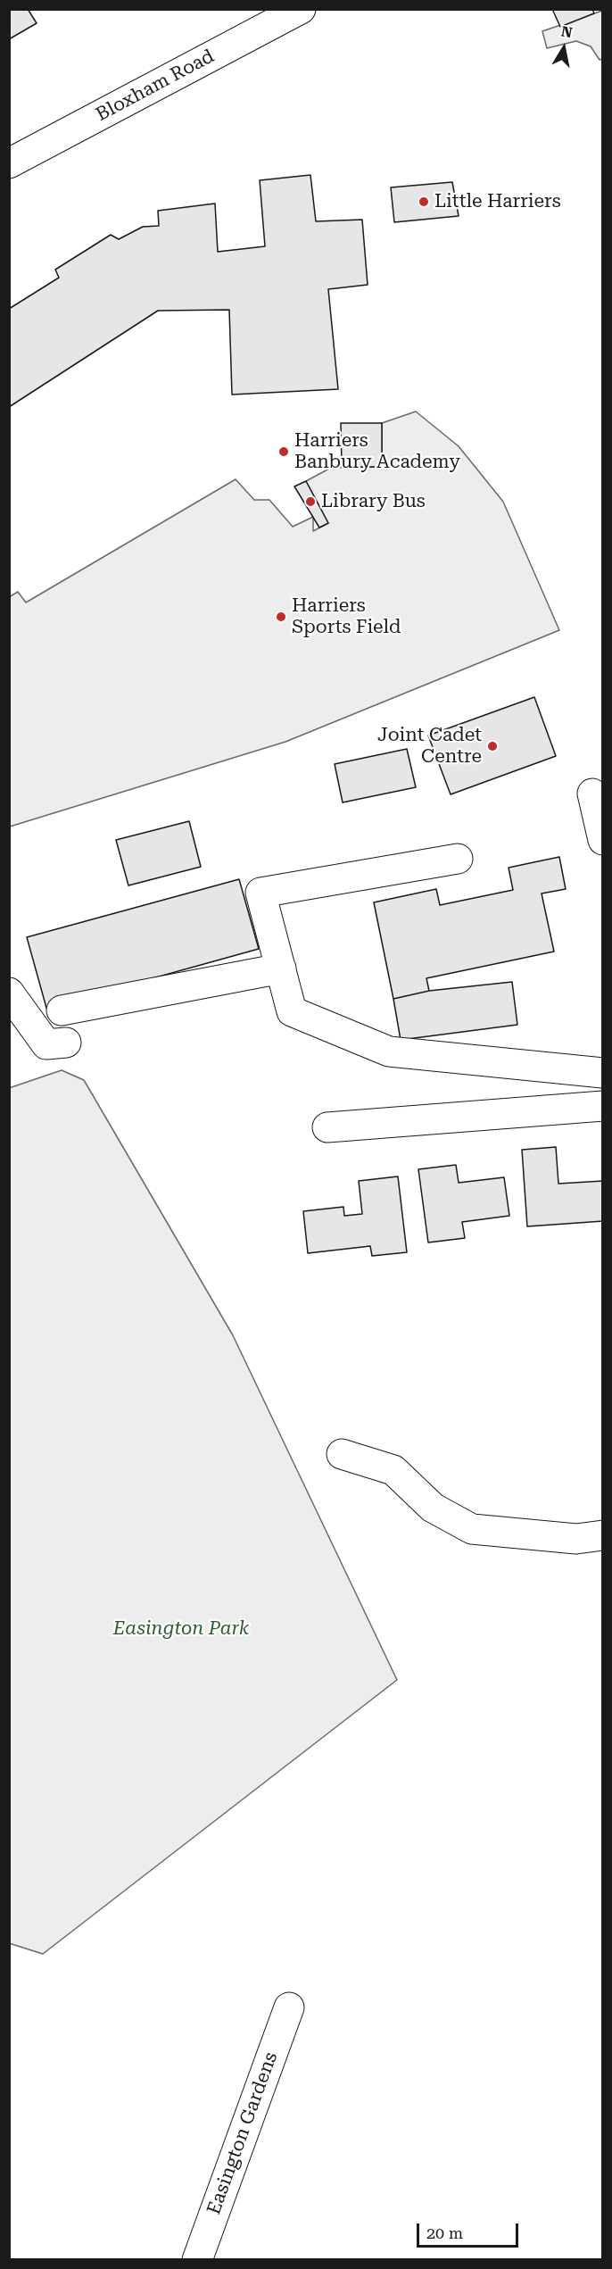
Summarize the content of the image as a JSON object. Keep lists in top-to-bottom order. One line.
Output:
{"streets":{"street":["Bloxham Road","Easington Gardens"]},"parks":["Easington Park"],"places":["Little Harriers","Harriers Banbury Academy","Library Bus","Harriers Sports Field","Joint Cadet Centre"],"scale_bar":"20 m","north":"top"}
